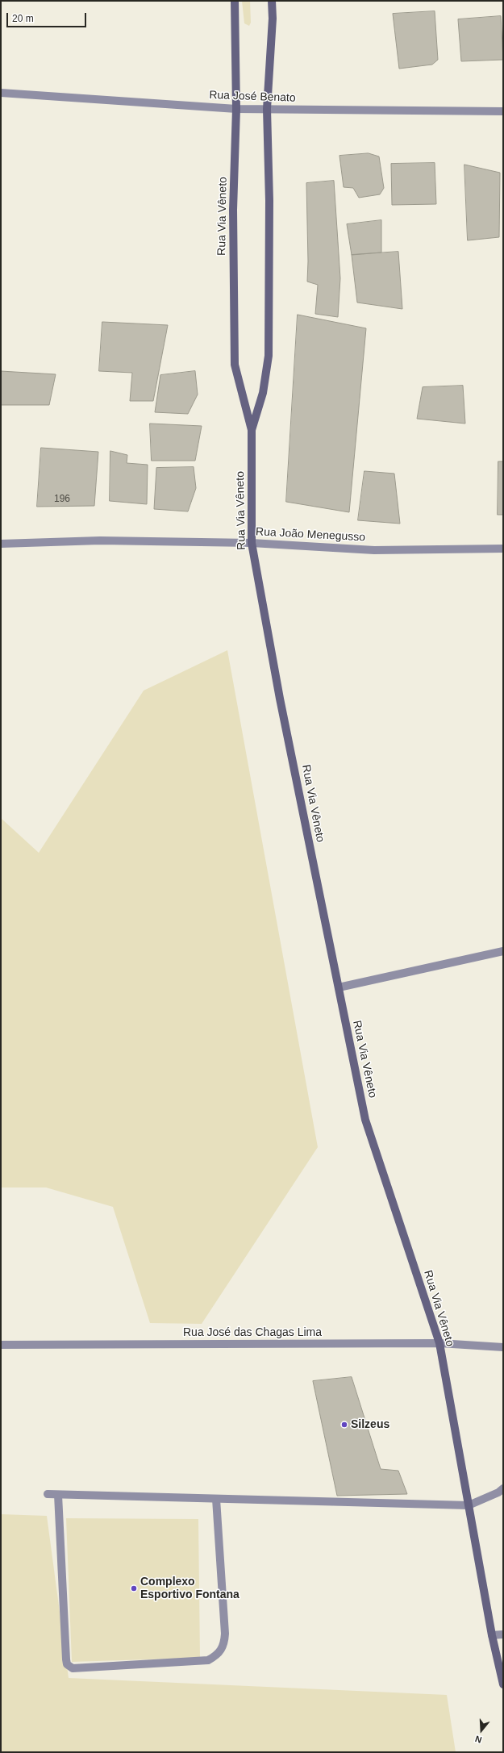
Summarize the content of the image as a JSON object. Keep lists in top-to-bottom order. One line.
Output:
{"streets":{"main road":["Rua Via Vêneto"],"street":["Rua José Benato","Rua João Menegusso","Rua José das Chagas Lima"]},"crossings":[["Rua José Benato","Rua Via Vêneto"],["Rua Via Vêneto","Rua João Menegusso"],["Rua Via Vêneto","Rua José das Chagas Lima"]],"places":["Silzeus","Complexo Esportivo Fontana"],"house_numbers":["196"],"scale_bar":"20 m","north":"bottom"}
